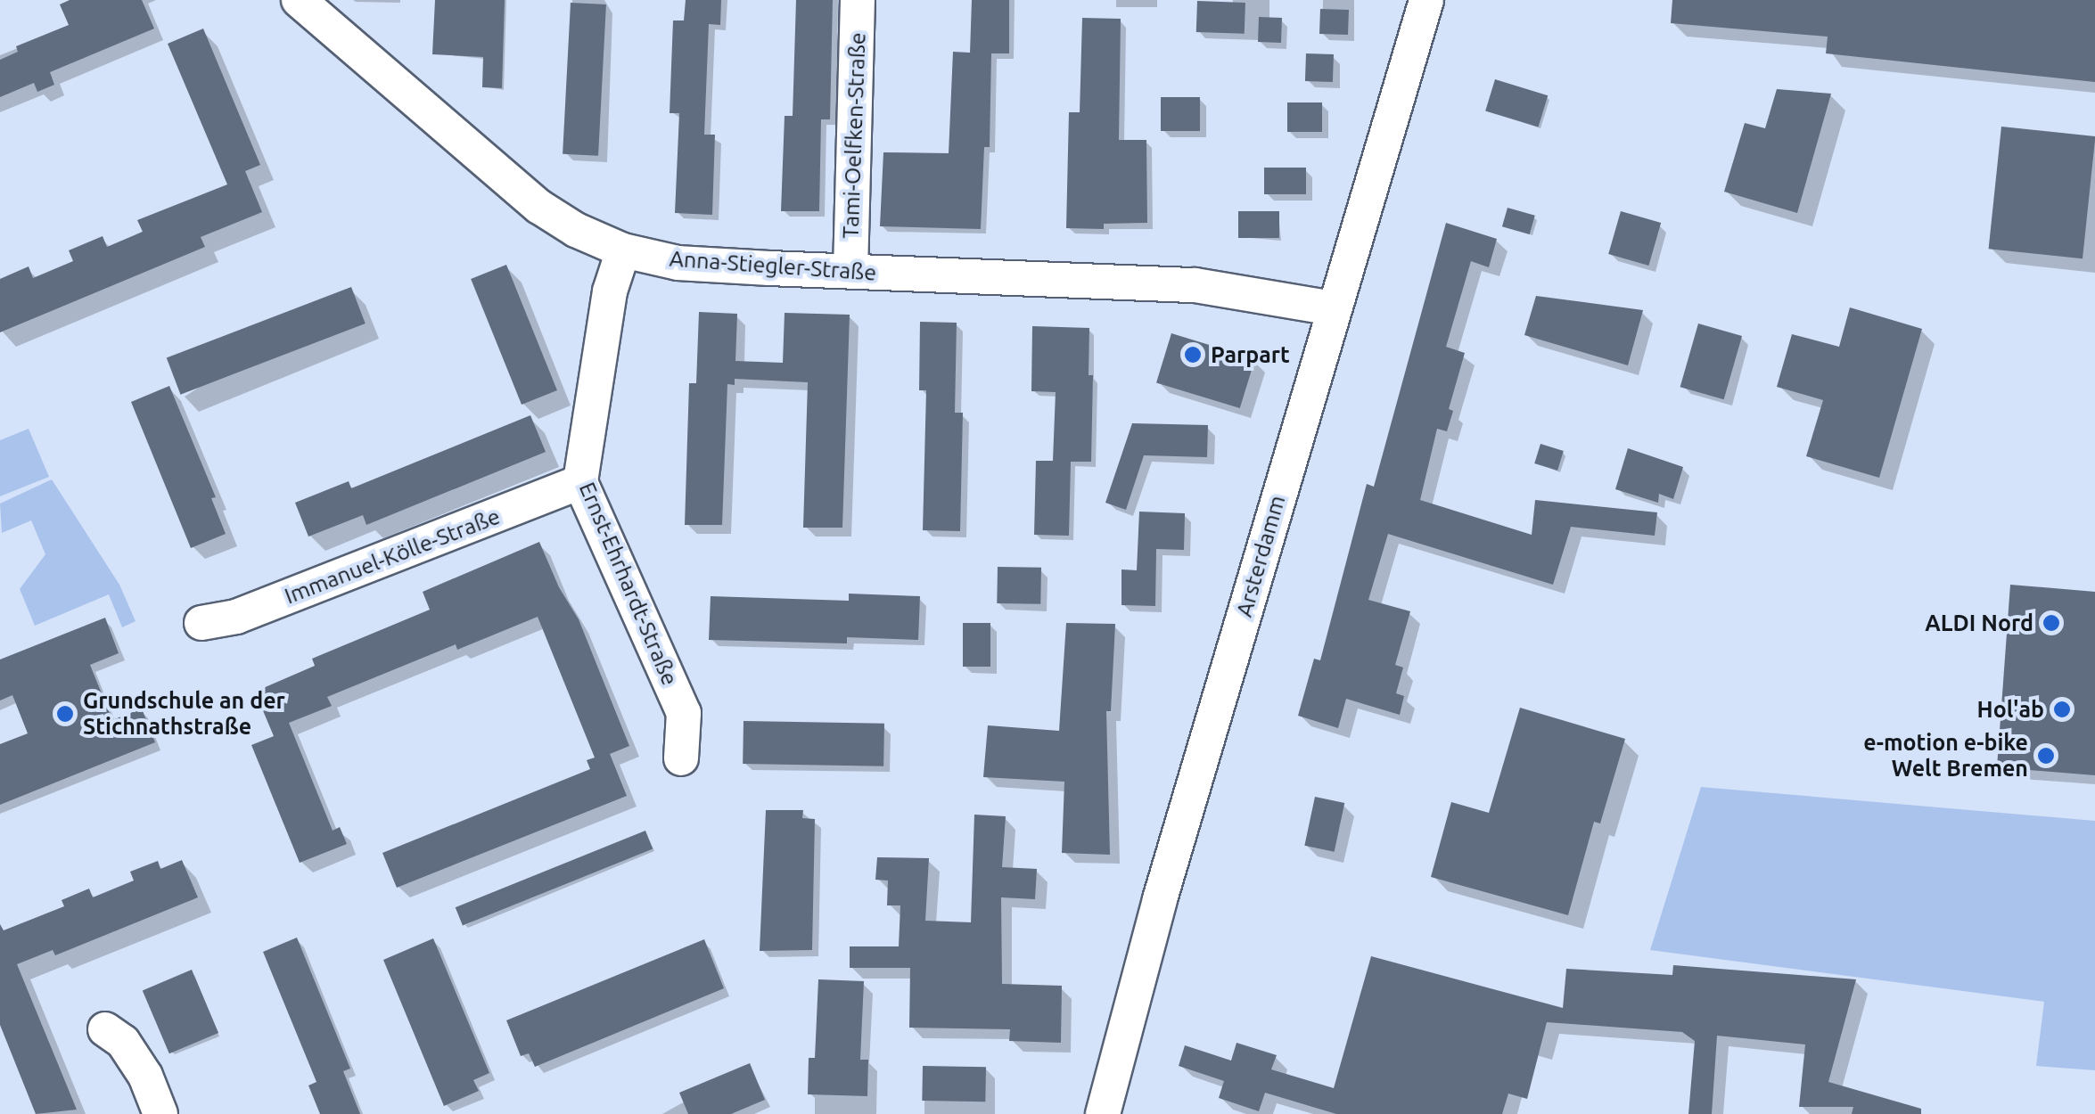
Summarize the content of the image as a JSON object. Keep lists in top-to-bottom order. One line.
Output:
{"streets":{"street":["Tami-Oelfken-Straße","Anna-Stiegler-Straße","Immanuel-Kölle-Straße","Arsterdamm","Ernst-Ehrhardt-Straße"]},"crossings":[["Tami-Oelfken-Straße","Anna-Stiegler-Straße"],["Anna-Stiegler-Straße","Arsterdamm"],["Anna-Stiegler-Straße","Ernst-Ehrhardt-Straße"],["Immanuel-Kölle-Straße","Ernst-Ehrhardt-Straße"]],"places":["Parpart","ALDI Nord","Hol'ab","Grundschule an der Stichnathstraße","e-motion e-bike Welt Bremen"]}
